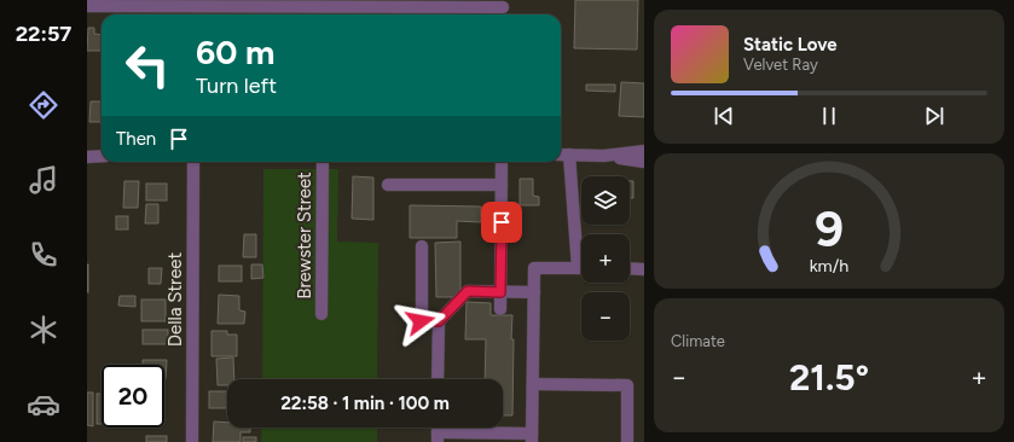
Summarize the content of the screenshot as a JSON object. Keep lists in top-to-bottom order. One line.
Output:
{"streets":{"street":["Brewster Street","Della Street"]},"page":{"tabs":"22:57","turn":["60 m","Turn left"],"song":["Static Love","Velvet Ray"],"then":"Then","map_buttons":["+","−"],"tile":"Climate","heat":["−","21.5°","+"],"limit":"20","trip":"22:58 · 1 min · 100 m","gauge":["9","km/h"]}}
